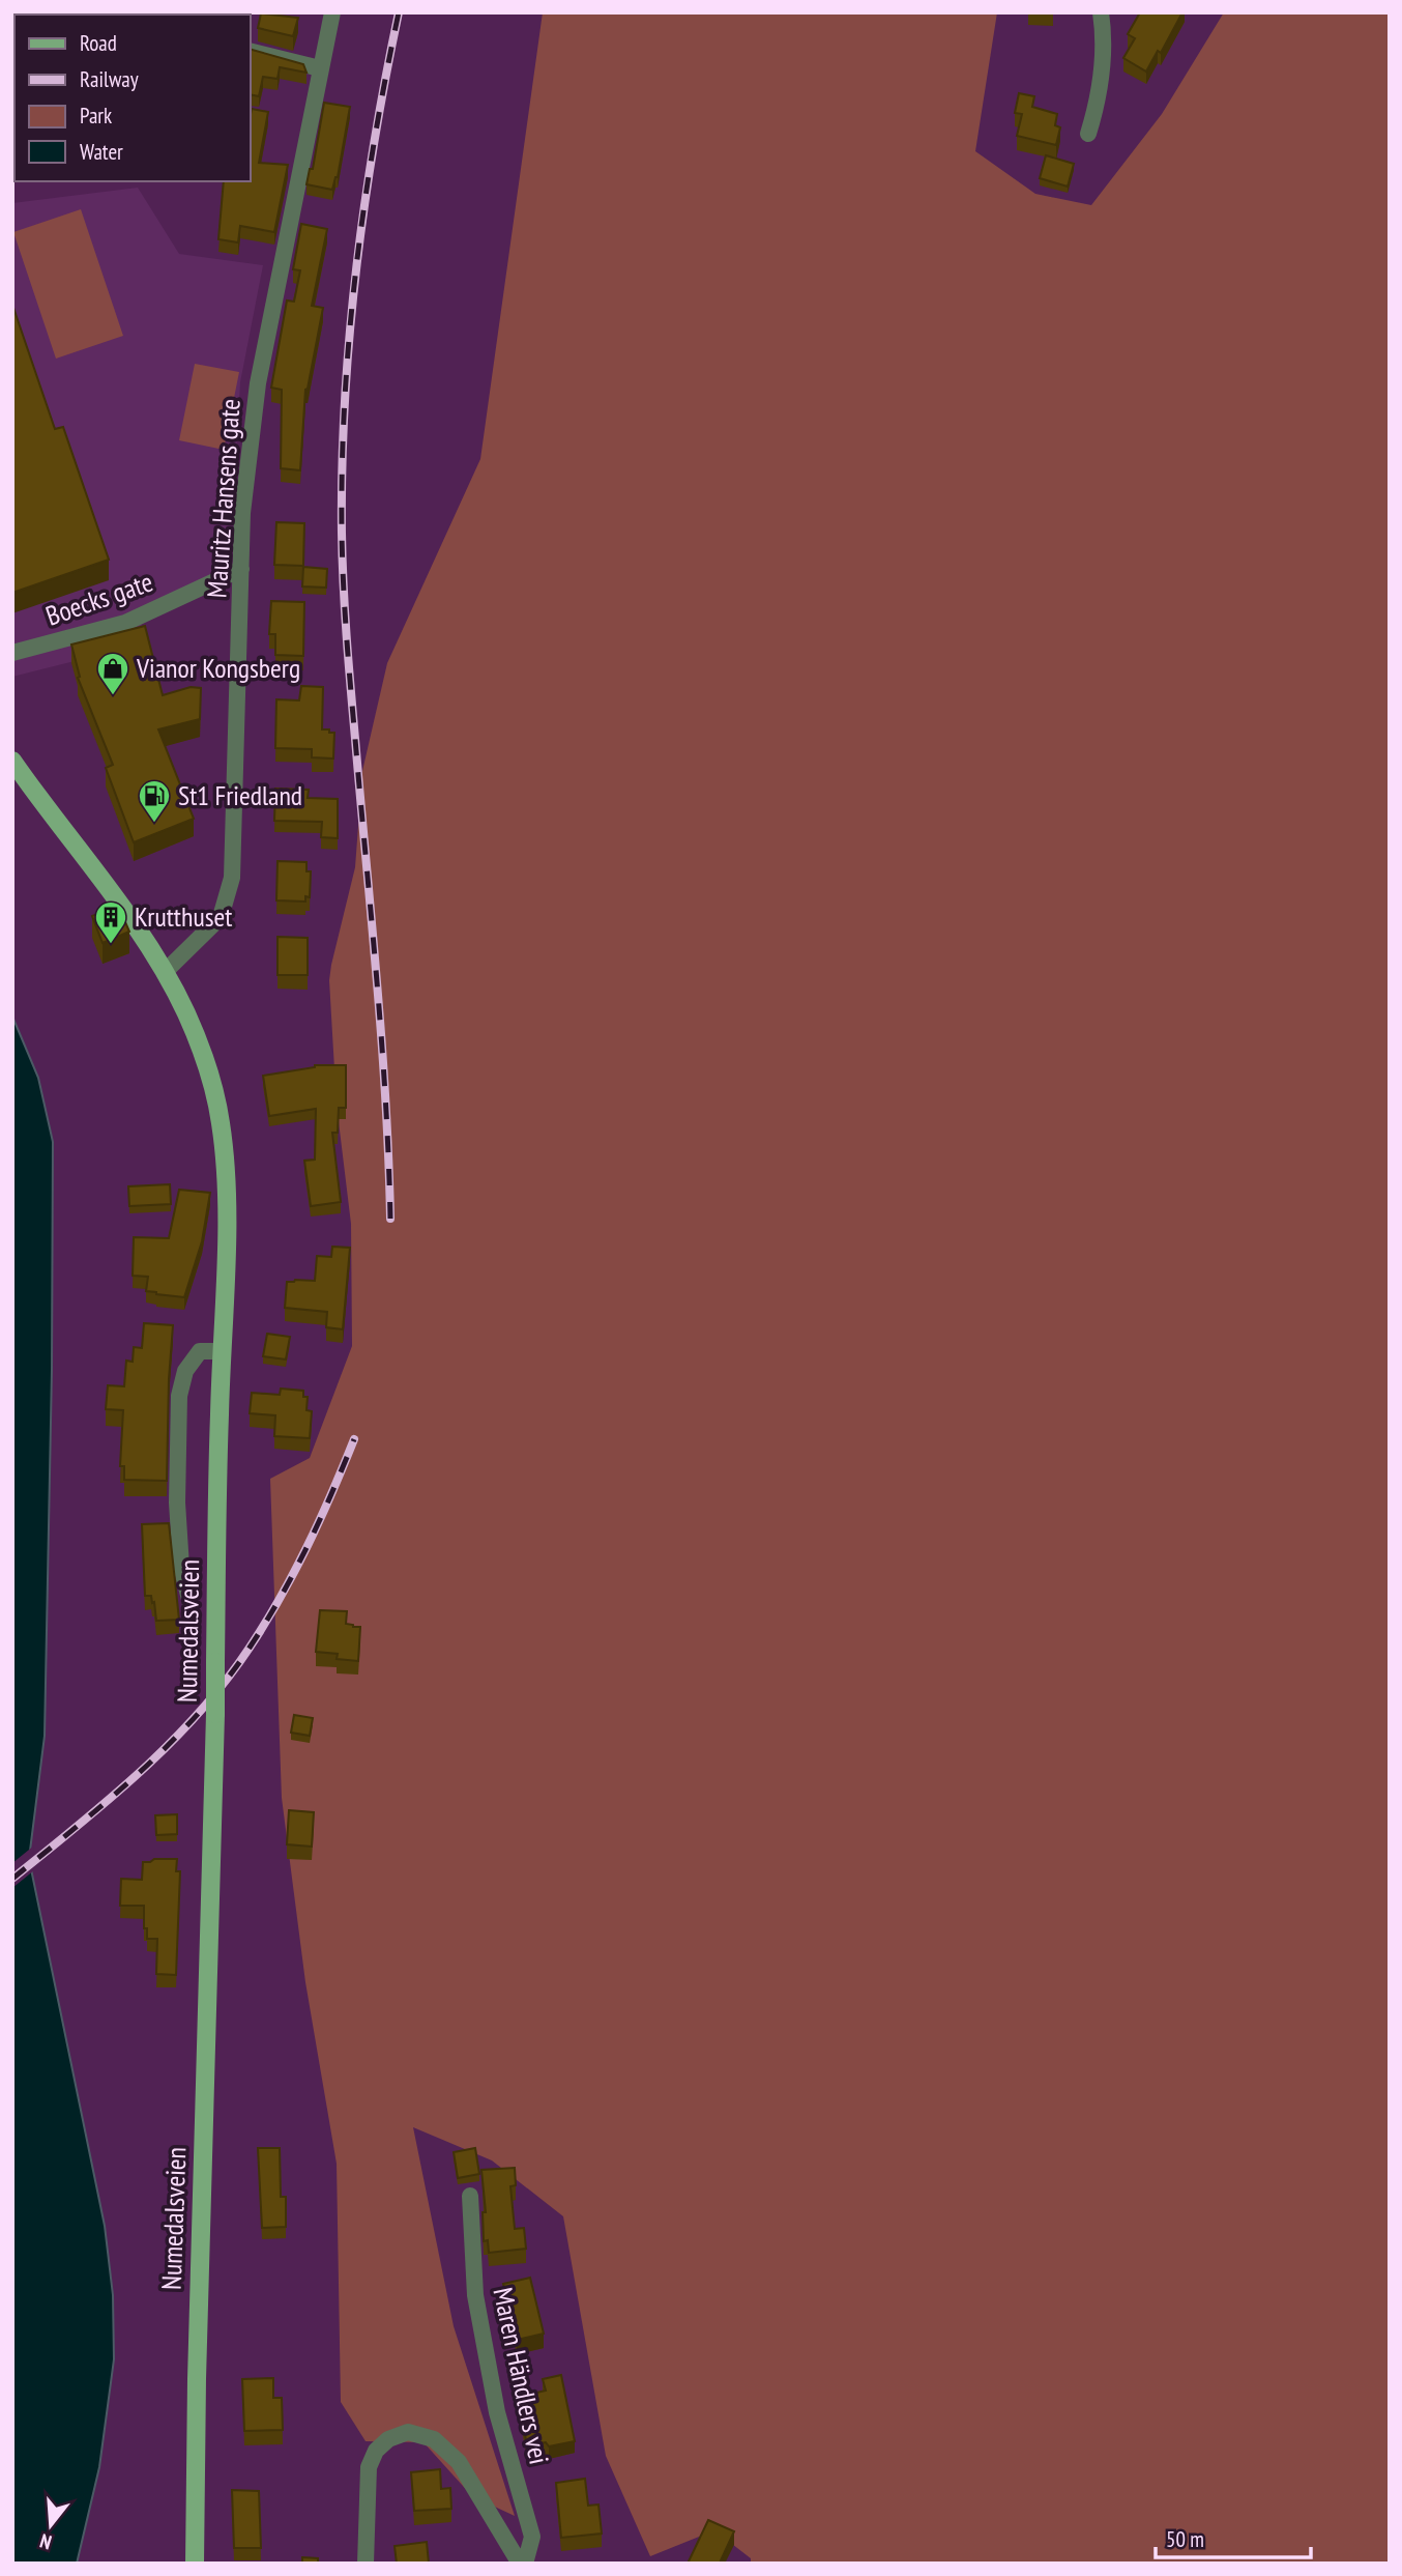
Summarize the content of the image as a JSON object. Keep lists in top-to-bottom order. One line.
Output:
{"streets":{"main road":["Numedalsveien"],"street":["Mauritz Hansens gate","Boecks gate","Maren Händlers vei"]},"crossings":[["Mauritz Hansens gate","Boecks gate"],["Mauritz Hansens gate","Numedalsveien"]],"places":{"shop":["Vianor Kongsberg"],"fuel station":["St1 Friedland"],"building":["Krutthuset"]},"legend":["Road","Railway","Park","Water"],"scale_bar":"50 m","north":"bottom"}
